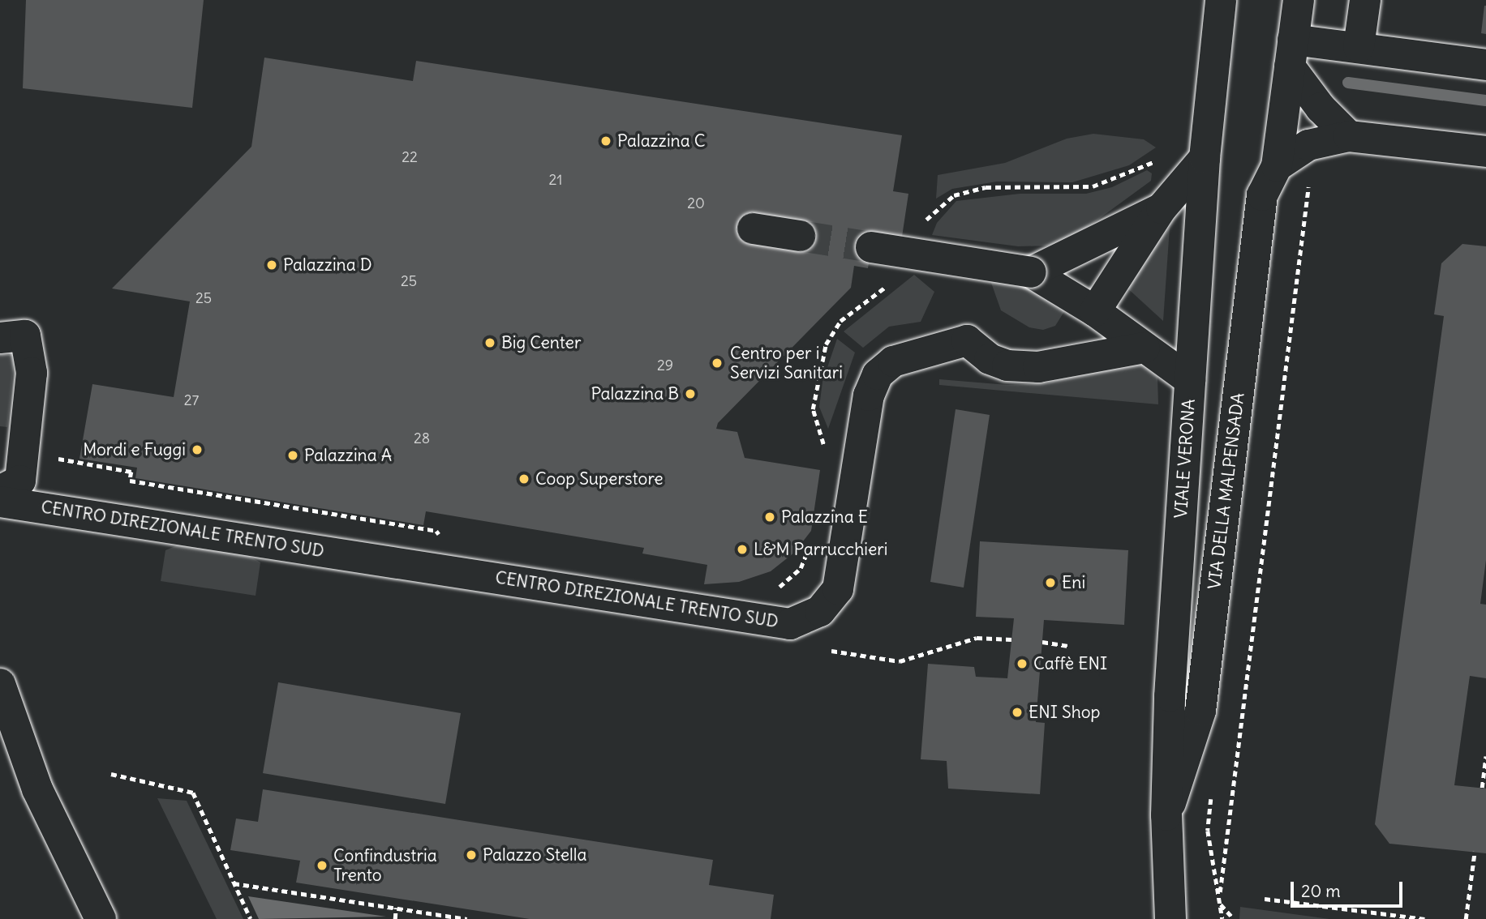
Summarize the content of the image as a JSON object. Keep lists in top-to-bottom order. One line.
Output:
{"streets":{"street":["VIALE VERONA","VIA DELLA MALPENSADA","CENTRO DIREZIONALE TRENTO SUD"]},"crossings":[["VIALE VERONA","VIA DELLA MALPENSADA"]],"places":["Palazzina C","Palazzina D","Big Center","Centro per i Servizi Sanitari","Palazzina B","Mordi e Fuggi","Palazzina A","Coop Superstore","Palazzina E","L&M Parrucchieri","Eni","Caffè ENI","ENI Shop","Palazzo Stella","Confindustria Trento"],"house_numbers":["22","21","20","25","25","29","27","28"],"scale_bar":"20 m"}
